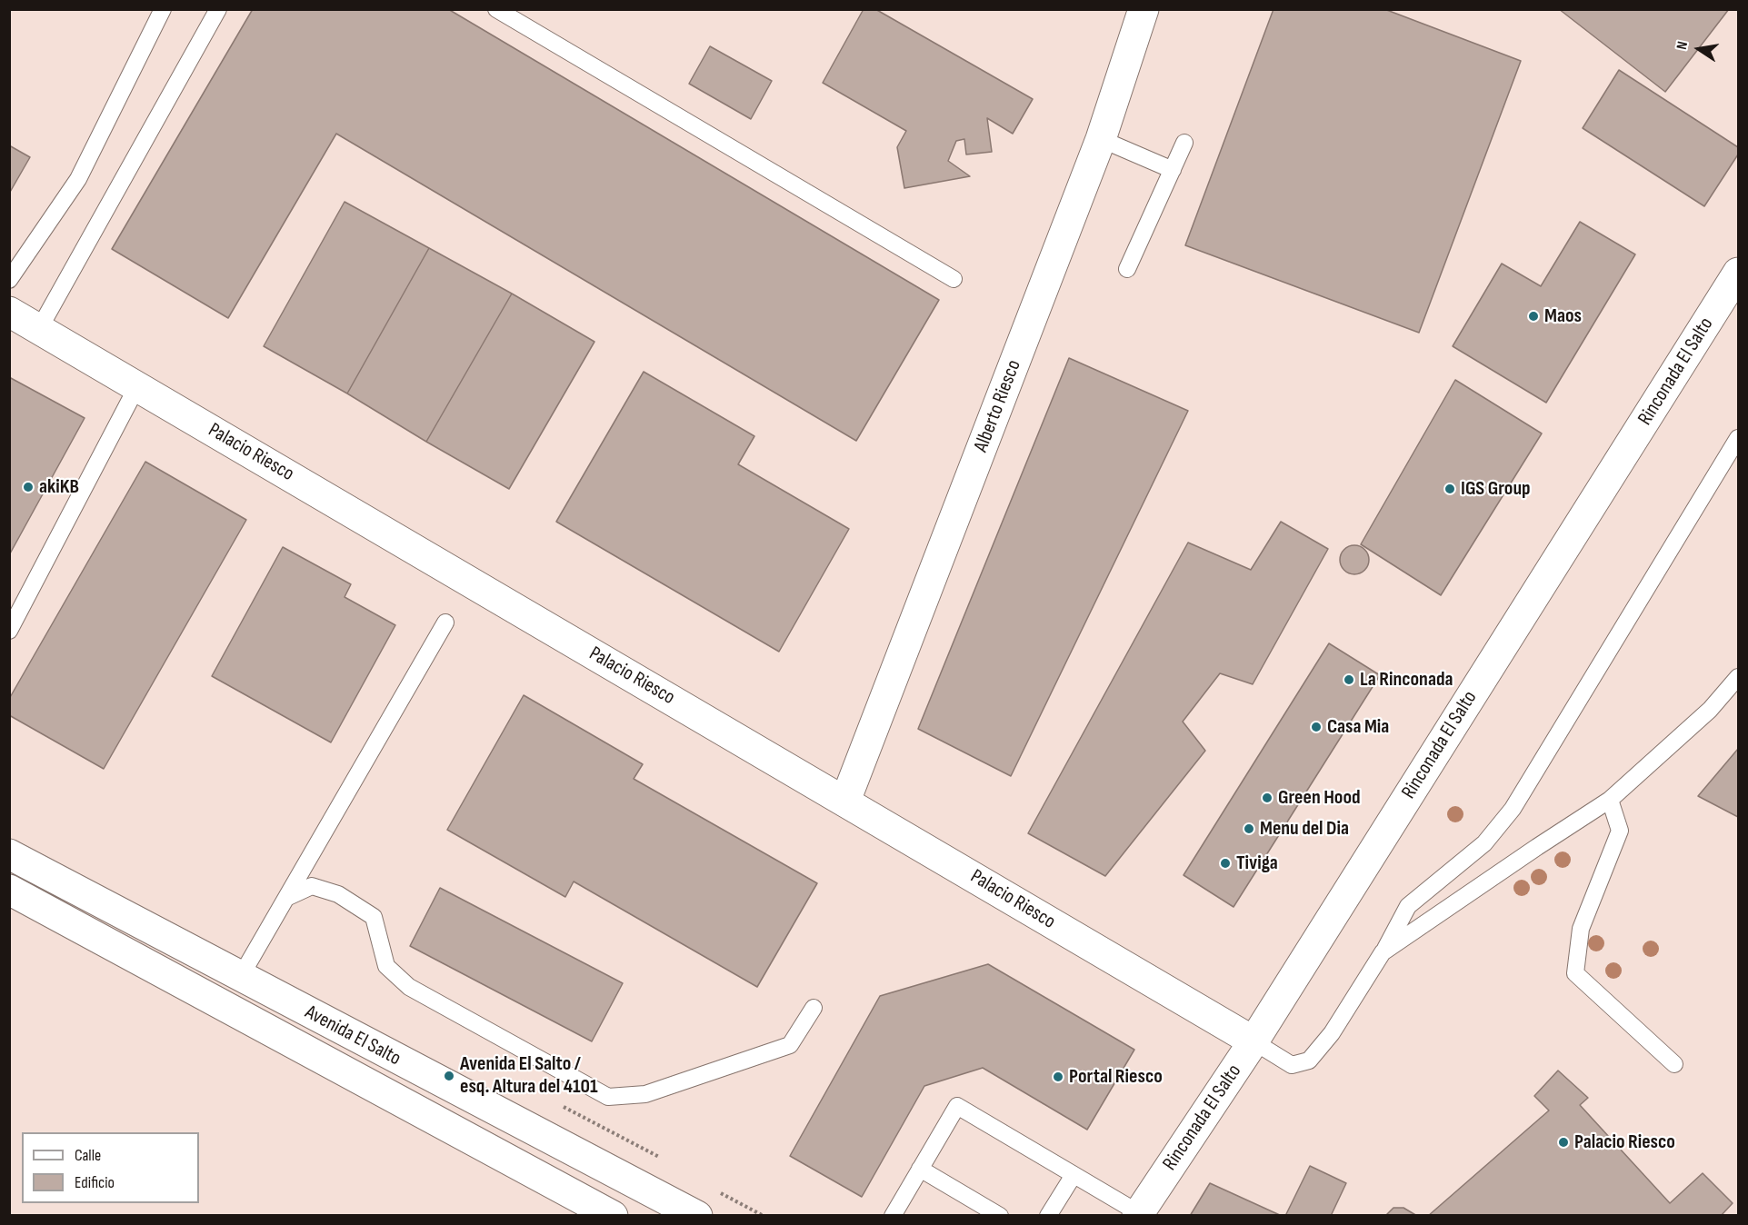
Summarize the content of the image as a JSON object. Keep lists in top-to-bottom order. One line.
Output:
{"streets":{"street":["Rinconada El Salto","Alberto Riesco","Palacio Riesco","Avenida El Salto"]},"crossings":[["Rinconada El Salto","Palacio Riesco"],["Alberto Riesco","Palacio Riesco"]],"places":["Maos","akiKB","IGS Group","La Rinconada","Casa Mia","Green Hood","Menu del Dia","Tiviga","Avenida El Salto / esq. Altura del 4101","Portal Riesco","Palacio Riesco"],"legend":["Calle","Edificio"],"north":"left"}
